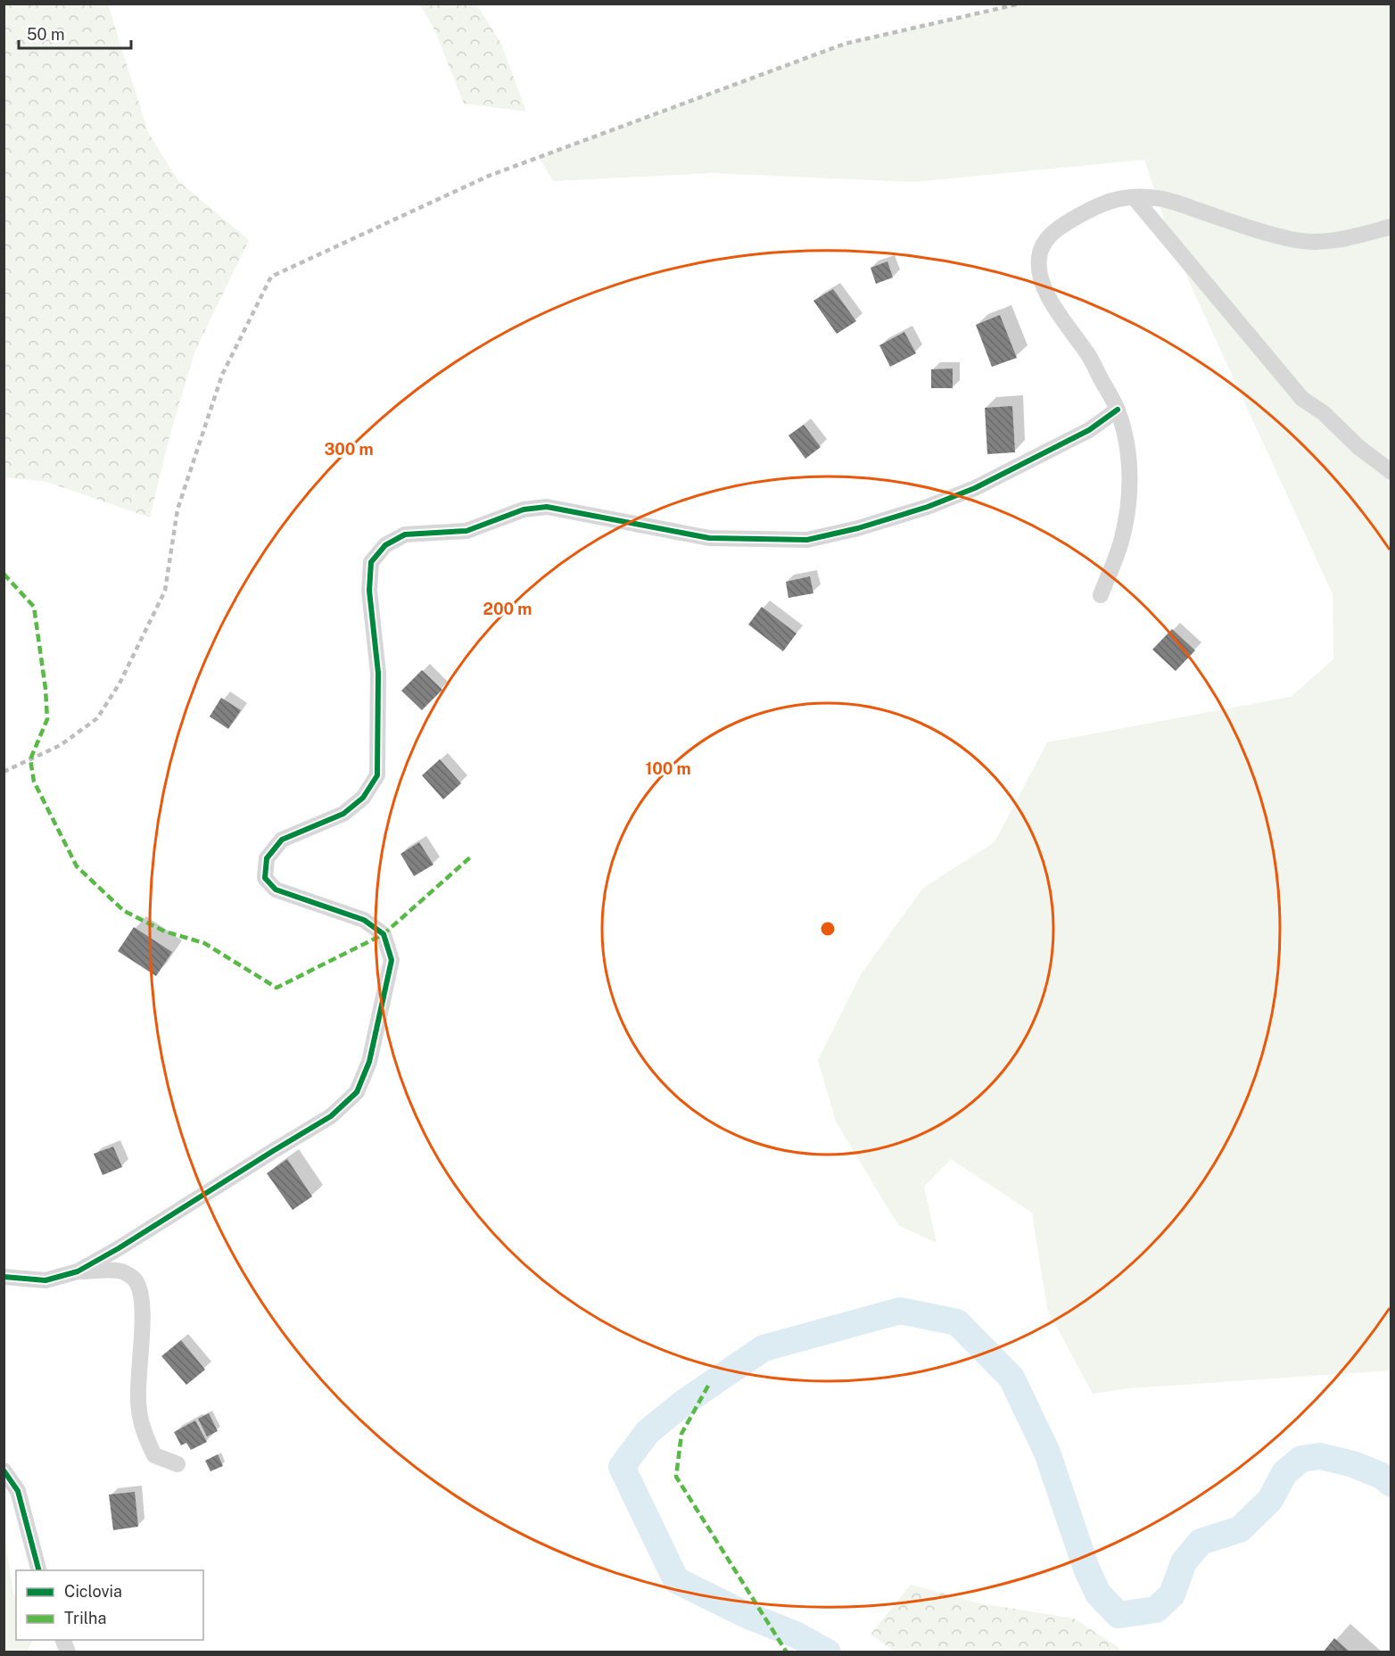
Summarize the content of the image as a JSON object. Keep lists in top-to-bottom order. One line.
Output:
{"legend":["Ciclovia","Trilha"],"scale_bar":"50 m","rings":["300 m","200 m","100 m"]}
